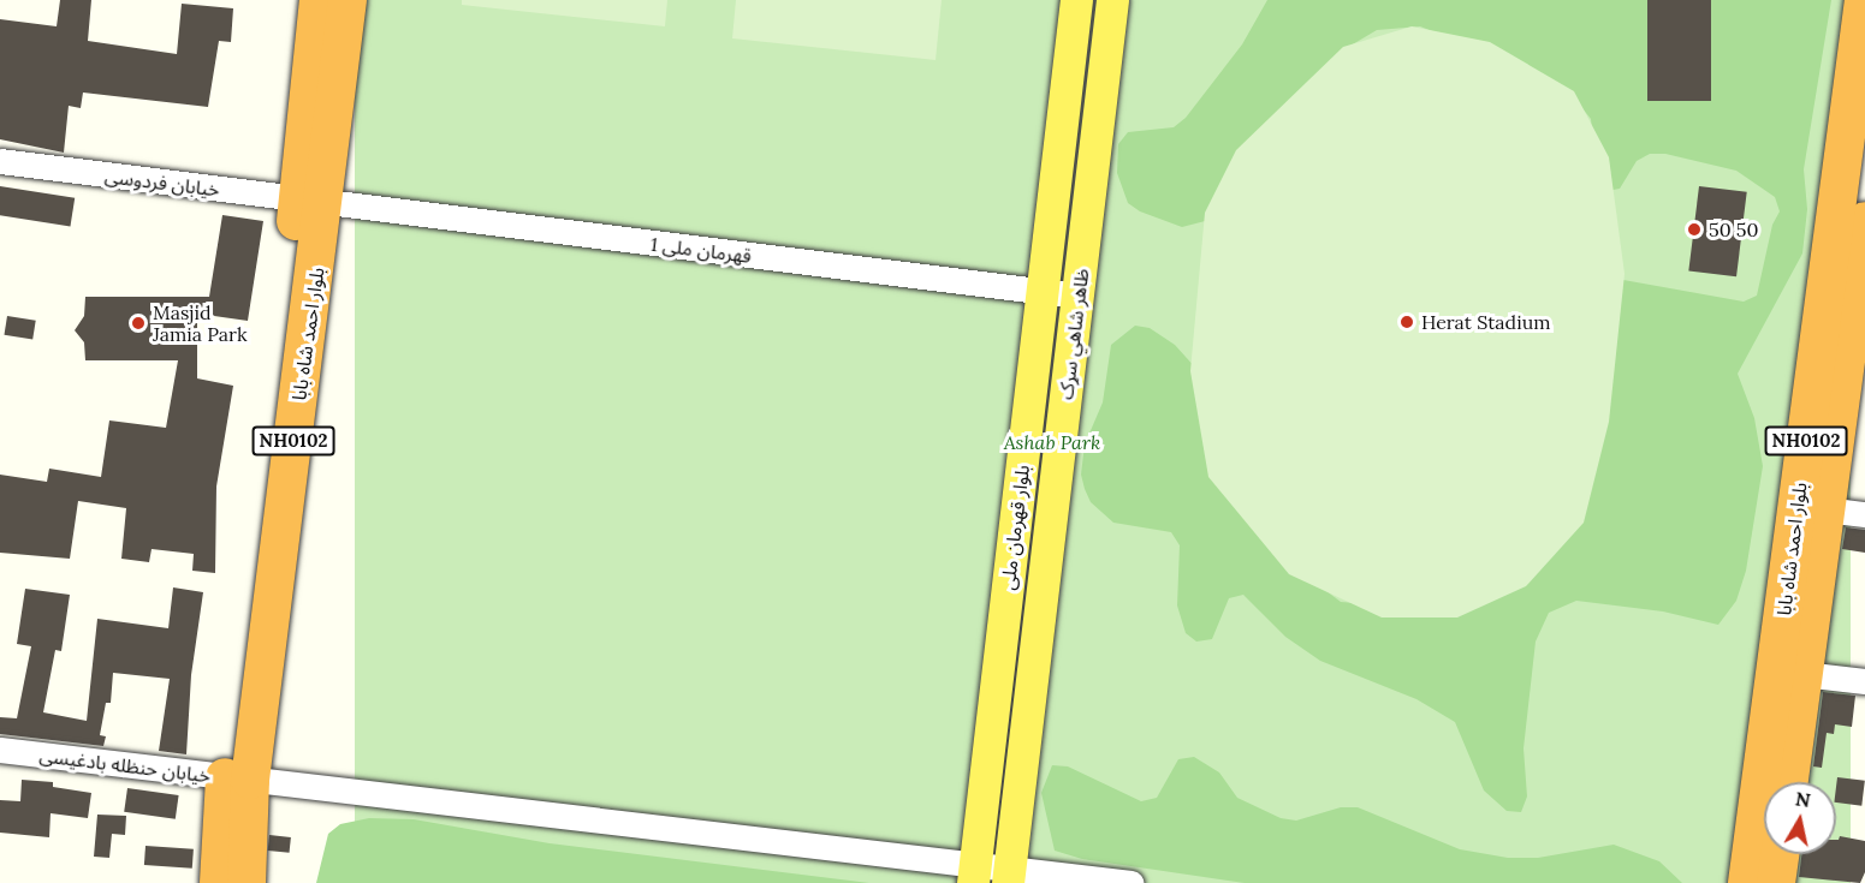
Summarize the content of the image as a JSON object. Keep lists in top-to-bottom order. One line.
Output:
{"streets":{"highway":["بلوار احمد شاه بابا","NH0102"],"main road":["ظاهر شاهي سړک","بلوار قهرمان ملی"],"street":["خیابان فردوسی","قهرمان ملی 1","خیابان حنظله بادغیسی"]},"crossings":[["خیابان فردوسی","قهرمان ملی 1"],["خیابان فردوسی","بلوار احمد شاه بابا"],["قهرمان ملی 1","بلوار احمد شاه بابا"],["قهرمان ملی 1","ظاهر شاهي سړک"],["قهرمان ملی 1","بلوار قهرمان ملی"],["بلوار احمد شاه بابا","خیابان حنظله بادغیسی"],["ظاهر شاهي سړک","خیابان حنظله بادغیسی"],["بلوار قهرمان ملی","خیابان حنظله بادغیسی"]],"parks":["Ashab Park"],"places":["50 50","Herat Stadium","Masjid Jamia Park"],"north":"top"}
